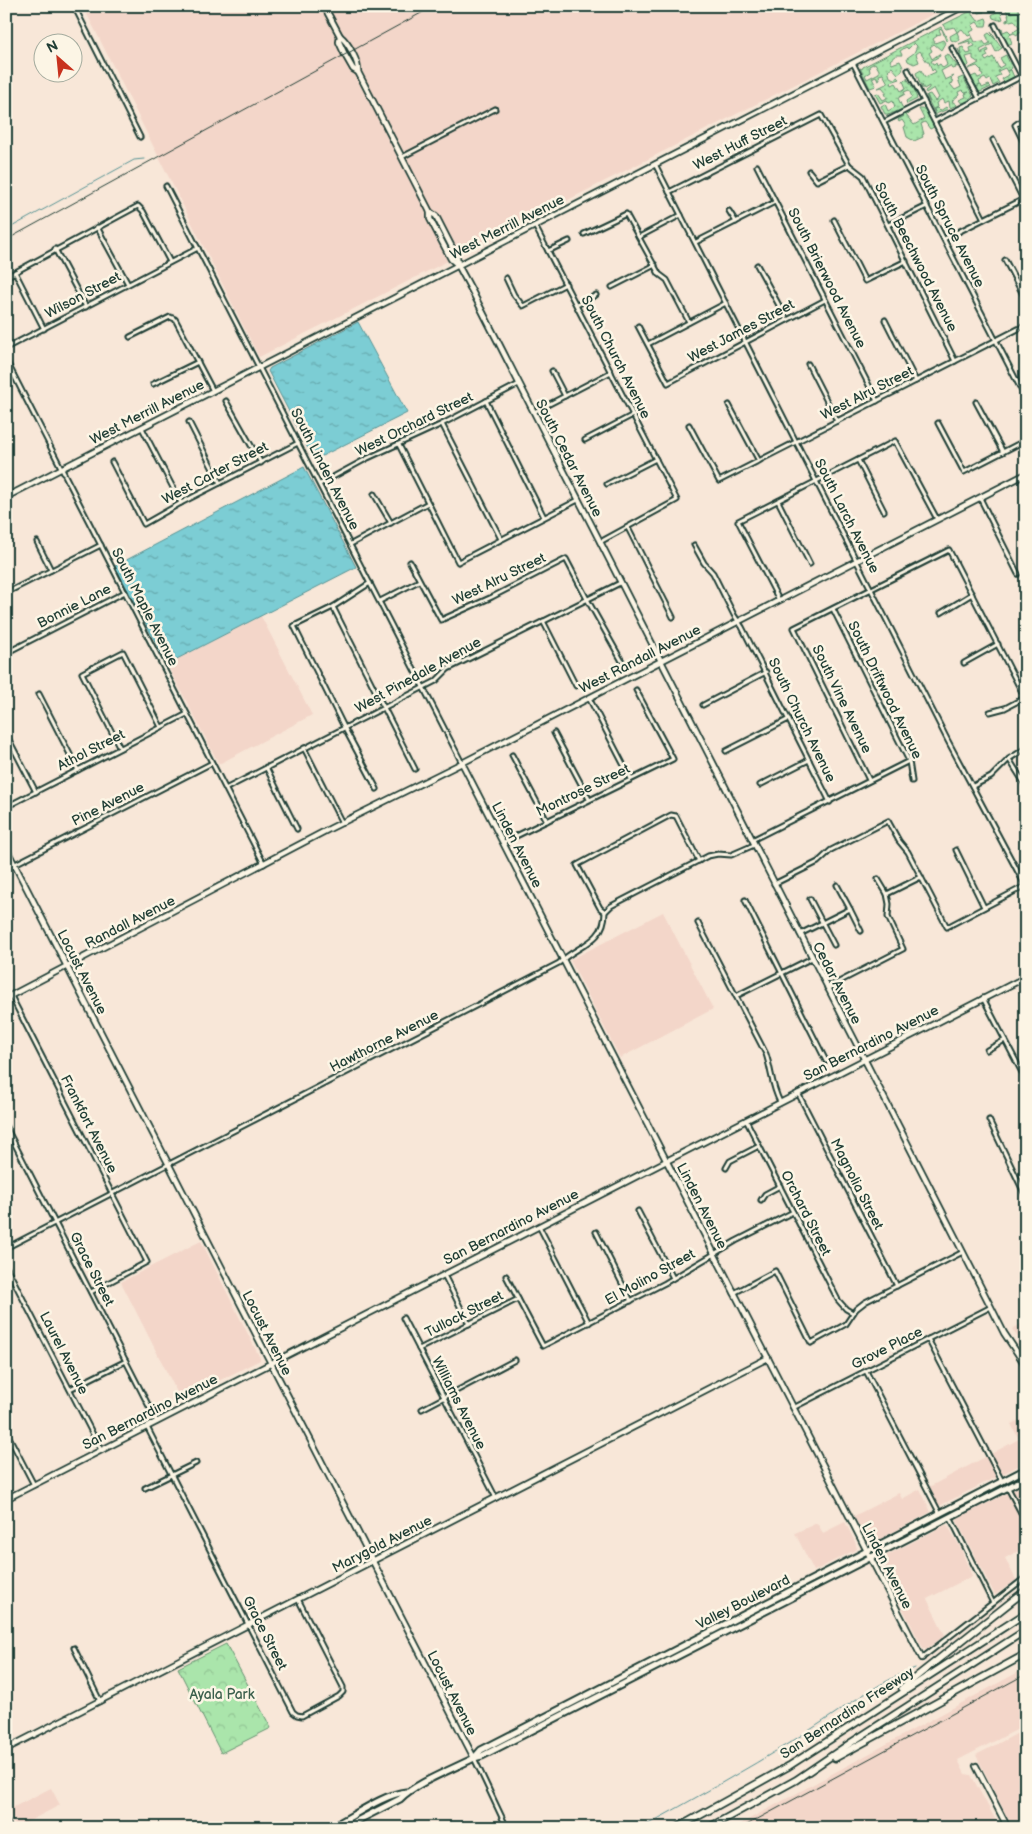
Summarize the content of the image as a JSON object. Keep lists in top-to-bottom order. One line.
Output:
{"streets":{"highway":["San Bernardino Freeway"],"main road":["Valley Boulevard"],"street":["West Huff Street","South Spruce Avenue","West Merrill Avenue","South Beechwood Avenue","South Brierwood Avenue","Wilson Street","West James Street","South Church Avenue","West Alru Street","West Orchard Street","South Cedar Avenue","South Linden Avenue","West Carter Street","South Larch Avenue","Bonnie Lane","South Maple Avenue","West Randall Avenue","West Pinedale Avenue","South Driftwood Avenue","South Vine Avenue","Athol Street","Montrose Street","Pine Avenue","Linden Avenue","Randall Avenue","Locust Avenue","Cedar Avenue","Hawthorne Avenue","San Bernardino Avenue","Frankfort Avenue","Magnolia Street","Orchard Street","Grace Street","El Molino Street","Tullock Street","Grove Place","Laurel Avenue","Williams Avenue","Marygold Avenue"]},"crossings":[["West Huff Street","South Beechwood Avenue"],["West Huff Street","South Larch Avenue"],["South Spruce Avenue","West Merrill Avenue"],["South Spruce Avenue","West Alru Street"],["West Merrill Avenue","South Church Avenue"],["West Merrill Avenue","South Cedar Avenue"],["West Merrill Avenue","South Linden Avenue"],["West Merrill Avenue","South Larch Avenue"],["West Merrill Avenue","South Maple Avenue"],["South Beechwood Avenue","West Alru Street"],["South Brierwood Avenue","West James Street"],["South Brierwood Avenue","West Alru Street"],["Wilson Street","South Linden Avenue"],["West James Street","South Larch Avenue"],["South Church Avenue","West Randall Avenue"],["West Alru Street","South Larch Avenue"],["West Alru Street","West Pinedale Avenue"],["West Orchard Street","South Cedar Avenue"],["West Orchard Street","South Linden Avenue"],["South Cedar Avenue","West Randall Avenue"],["South Cedar Avenue","West Pinedale Avenue"],["South Cedar Avenue","Cedar Avenue"],["South Linden Avenue","West Carter Street"],["South Linden Avenue","West Randall Avenue"],["South Linden Avenue","West Pinedale Avenue"],["South Linden Avenue","Linden Avenue"],["South Larch Avenue","West Randall Avenue"],["Bonnie Lane","South Maple Avenue"],["South Maple Avenue","West Randall Avenue"],["South Maple Avenue","West Pinedale Avenue"],["South Maple Avenue","Athol Street"],["South Maple Avenue","Pine Avenue"],["South Maple Avenue","Randall Avenue"],["West Randall Avenue","Linden Avenue"],["West Randall Avenue","Randall Avenue"],["West Randall Avenue","Cedar Avenue"],["South Driftwood Avenue","South Vine Avenue"],["Montrose Street","Linden Avenue"],["Pine Avenue","Locust Avenue"],["Linden Avenue","Hawthorne Avenue"],["Linden Avenue","San Bernardino Avenue"],["Linden Avenue","El Molino Street"],["Linden Avenue","Grove Place"],["Linden Avenue","Marygold Avenue"],["Linden Avenue","Valley Boulevard"],["Randall Avenue","Locust Avenue"],["Randall Avenue","Frankfort Avenue"],["Locust Avenue","Hawthorne Avenue"],["Locust Avenue","San Bernardino Avenue"],["Locust Avenue","Marygold Avenue"],["Locust Avenue","Valley Boulevard"],["Cedar Avenue","San Bernardino Avenue"],["Cedar Avenue","Grove Place"],["Hawthorne Avenue","Frankfort Avenue"],["Hawthorne Avenue","Grace Street"],["San Bernardino Avenue","Magnolia Street"],["San Bernardino Avenue","Orchard Street"],["San Bernardino Avenue","Grace Street"],["San Bernardino Avenue","Laurel Avenue"],["Frankfort Avenue","Grace Street"],["Orchard Street","El Molino Street"],["Grace Street","Marygold Avenue"],["El Molino Street","Tullock Street"],["Tullock Street","Williams Avenue"],["Williams Avenue","Marygold Avenue"]],"parks":["Ayala Park"],"north":"top left"}
